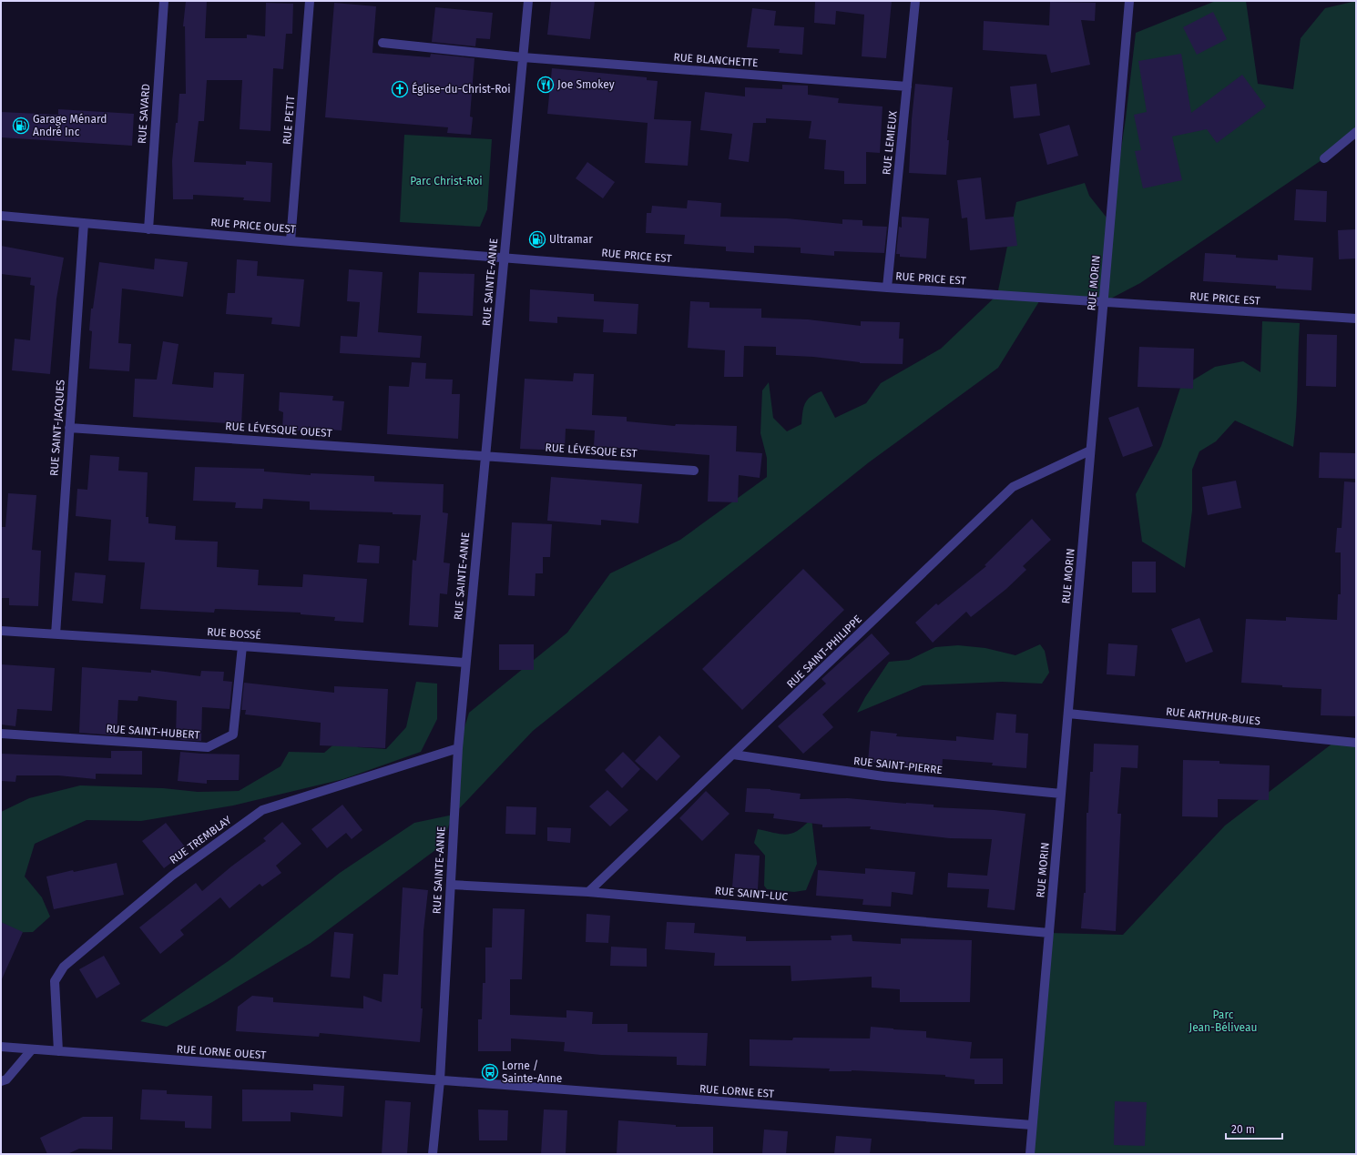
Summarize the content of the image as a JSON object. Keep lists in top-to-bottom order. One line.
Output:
{"streets":{"street":["RUE BLANCHETTE","RUE SAVARD","RUE PETIT","RUE LEMIEUX","RUE PRICE OUEST","RUE PRICE EST","RUE SAINTE-ANNE","RUE MORIN","RUE SAINT-JACQUES","RUE LÉVESQUE OUEST","RUE LÉVESQUE EST","RUE BOSSÉ","RUE SAINT-PHILIPPE","RUE ARTHUR-BUIES","RUE SAINT-HUBERT","RUE SAINT-PIERRE","RUE TREMBLAY","RUE SAINT-LUC","RUE LORNE OUEST","RUE LORNE EST"]},"crossings":[["RUE BLANCHETTE","RUE LEMIEUX"],["RUE BLANCHETTE","RUE SAINTE-ANNE"],["RUE SAVARD","RUE PRICE OUEST"],["RUE PETIT","RUE PRICE OUEST"],["RUE LEMIEUX","RUE PRICE EST"],["RUE PRICE OUEST","RUE PRICE EST"],["RUE PRICE OUEST","RUE SAINTE-ANNE"],["RUE PRICE OUEST","RUE SAINT-JACQUES"],["RUE PRICE EST","RUE SAINTE-ANNE"],["RUE PRICE EST","RUE MORIN"],["RUE SAINTE-ANNE","RUE LÉVESQUE OUEST"],["RUE SAINTE-ANNE","RUE LÉVESQUE EST"],["RUE SAINTE-ANNE","RUE BOSSÉ"],["RUE SAINTE-ANNE","RUE TREMBLAY"],["RUE SAINTE-ANNE","RUE SAINT-LUC"],["RUE SAINTE-ANNE","RUE LORNE OUEST"],["RUE SAINTE-ANNE","RUE LORNE EST"],["RUE MORIN","RUE SAINT-PHILIPPE"],["RUE MORIN","RUE ARTHUR-BUIES"],["RUE MORIN","RUE SAINT-PIERRE"],["RUE MORIN","RUE SAINT-LUC"],["RUE MORIN","RUE LORNE EST"],["RUE SAINT-JACQUES","RUE LÉVESQUE OUEST"],["RUE SAINT-JACQUES","RUE BOSSÉ"],["RUE LÉVESQUE OUEST","RUE LÉVESQUE EST"],["RUE BOSSÉ","RUE SAINT-HUBERT"],["RUE SAINT-PHILIPPE","RUE SAINT-PIERRE"],["RUE SAINT-PHILIPPE","RUE SAINT-LUC"],["RUE TREMBLAY","RUE LORNE OUEST"],["RUE LORNE OUEST","RUE LORNE EST"]],"parks":["Parc Christ-Roi","Parc Jean-Béliveau"],"places":{"restaurant":["Joe Smokey"],"church":["Église-du-Christ-Roi"],"fuel station":["Garage Ménard André Inc","Ultramar"],"bus stop":["Lorne / Sainte-Anne"]},"scale_bar":"20 m"}
